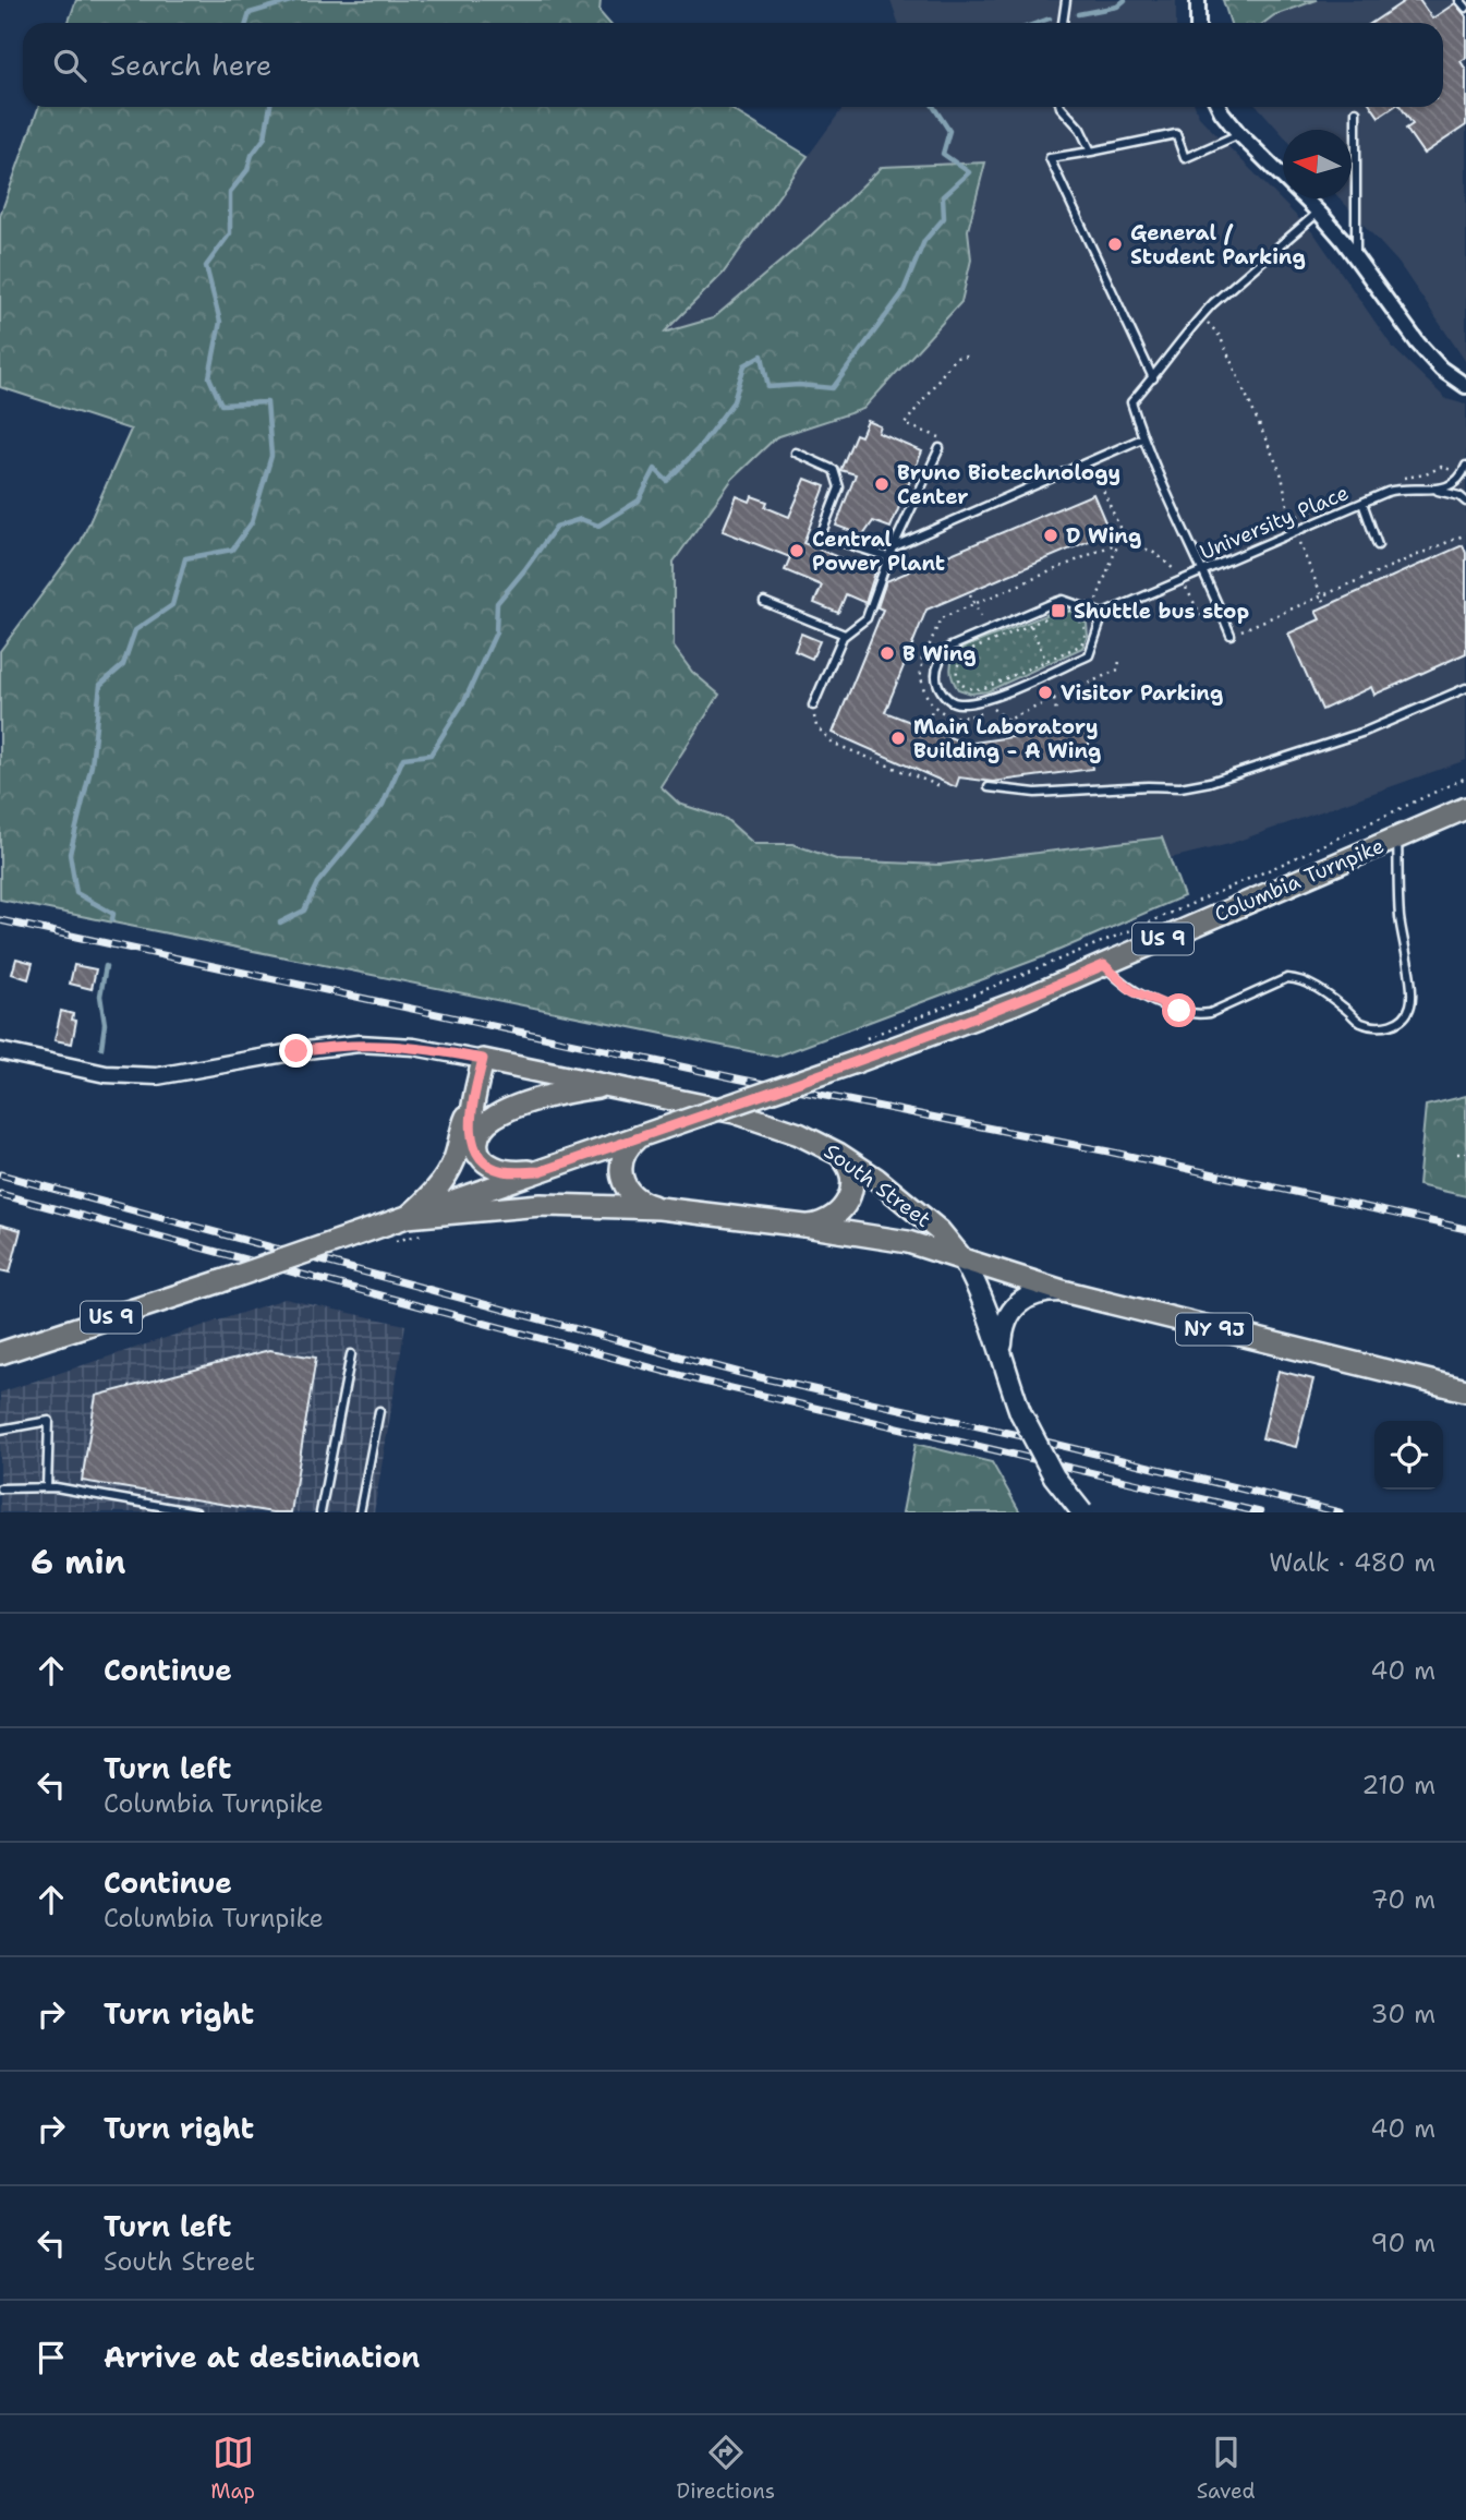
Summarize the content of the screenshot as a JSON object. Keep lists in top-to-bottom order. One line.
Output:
{"streets":{"main road":["Columbia Turnpike","US 9","South Street","NY 9J"],"lane":["University Place"]},"crossings":[["Columbia Turnpike","US 9"],["South Street","NY 9J"]],"places":{"other":["General / Student Parking","Bruno Biotechnology Center","D Wing","Central Power Plant","B Wing","Visitor Parking","Main Laboratory Building - A Wing"],"transit":["Shuttle bus stop"]},"north":"left","page":{"search":"Search here","heading":["6 min","Walk · 480 m"],"list":[["Continue","40 m"],["Turn left","Columbia Turnpike","210 m"],["Continue","Columbia Turnpike","70 m"],["Turn right","30 m"],["Turn right","40 m"],["Turn left","South Street","90 m"],"Arrive at destination"],"nav":["Map","Directions","Saved"]}}
